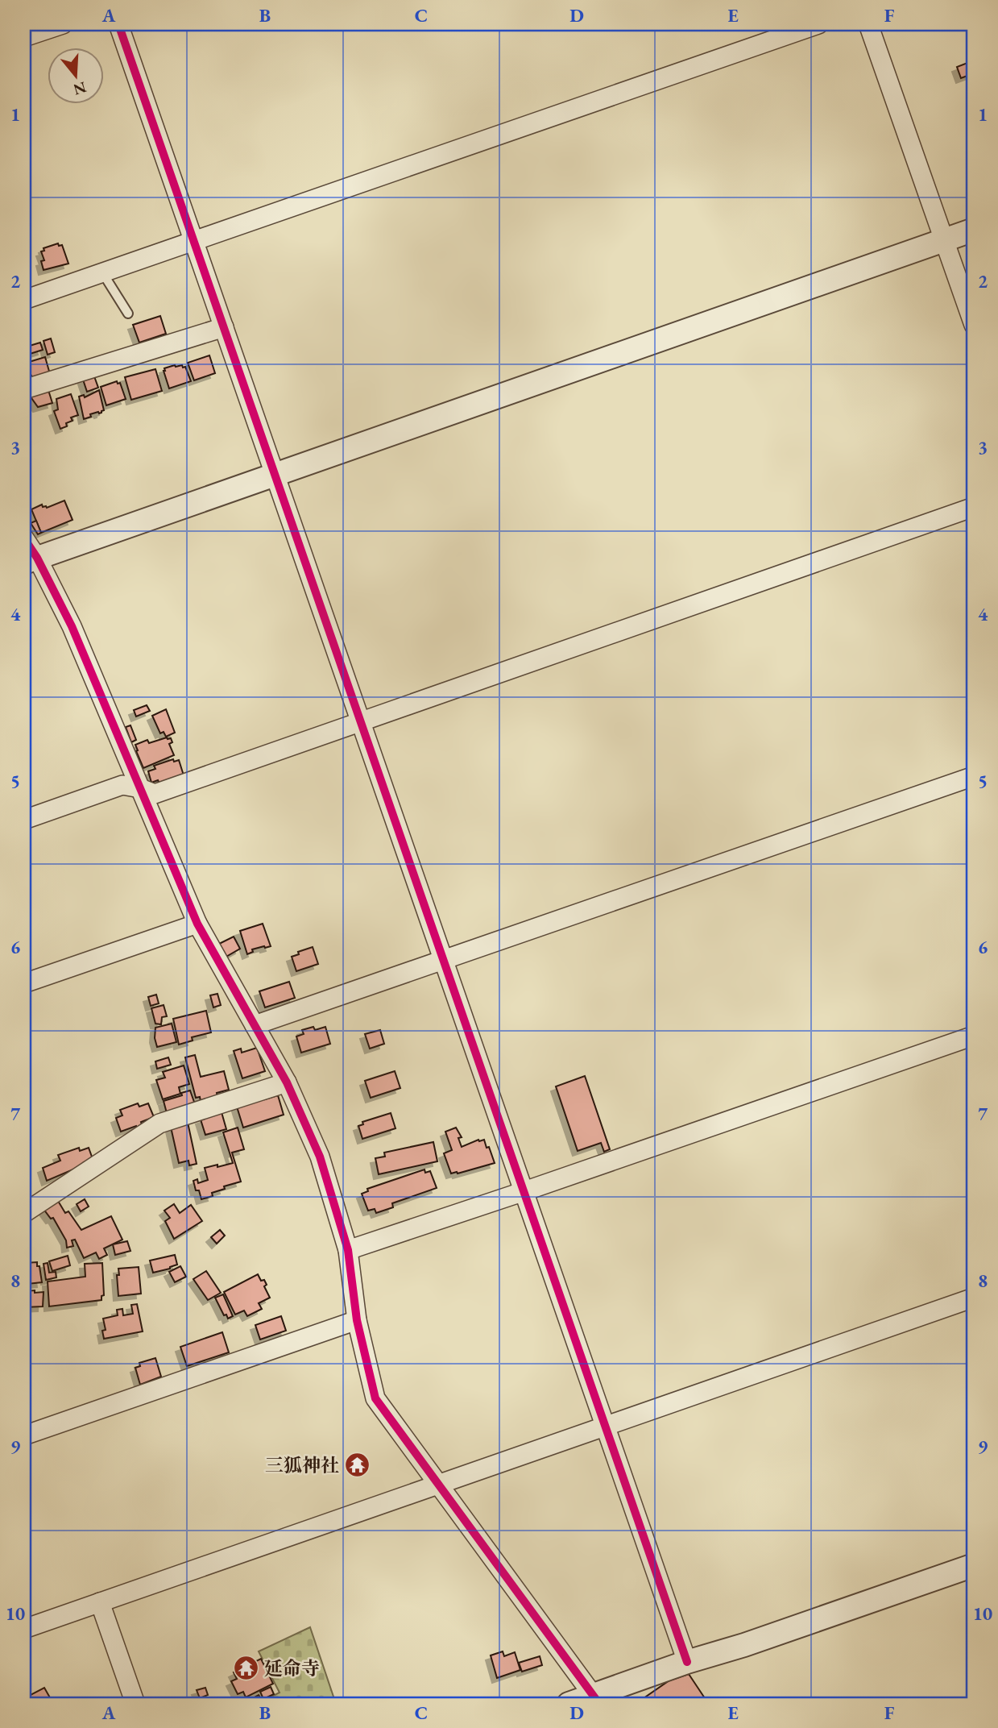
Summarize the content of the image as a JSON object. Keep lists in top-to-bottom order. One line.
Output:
{"places":{"temple":["三狐神社","延命寺"]},"north":"bottom","grid":{"columns":["A","B","C","D","E","F"],"rows":["1","2","3","4","5","6","7","8","9","10"]}}
